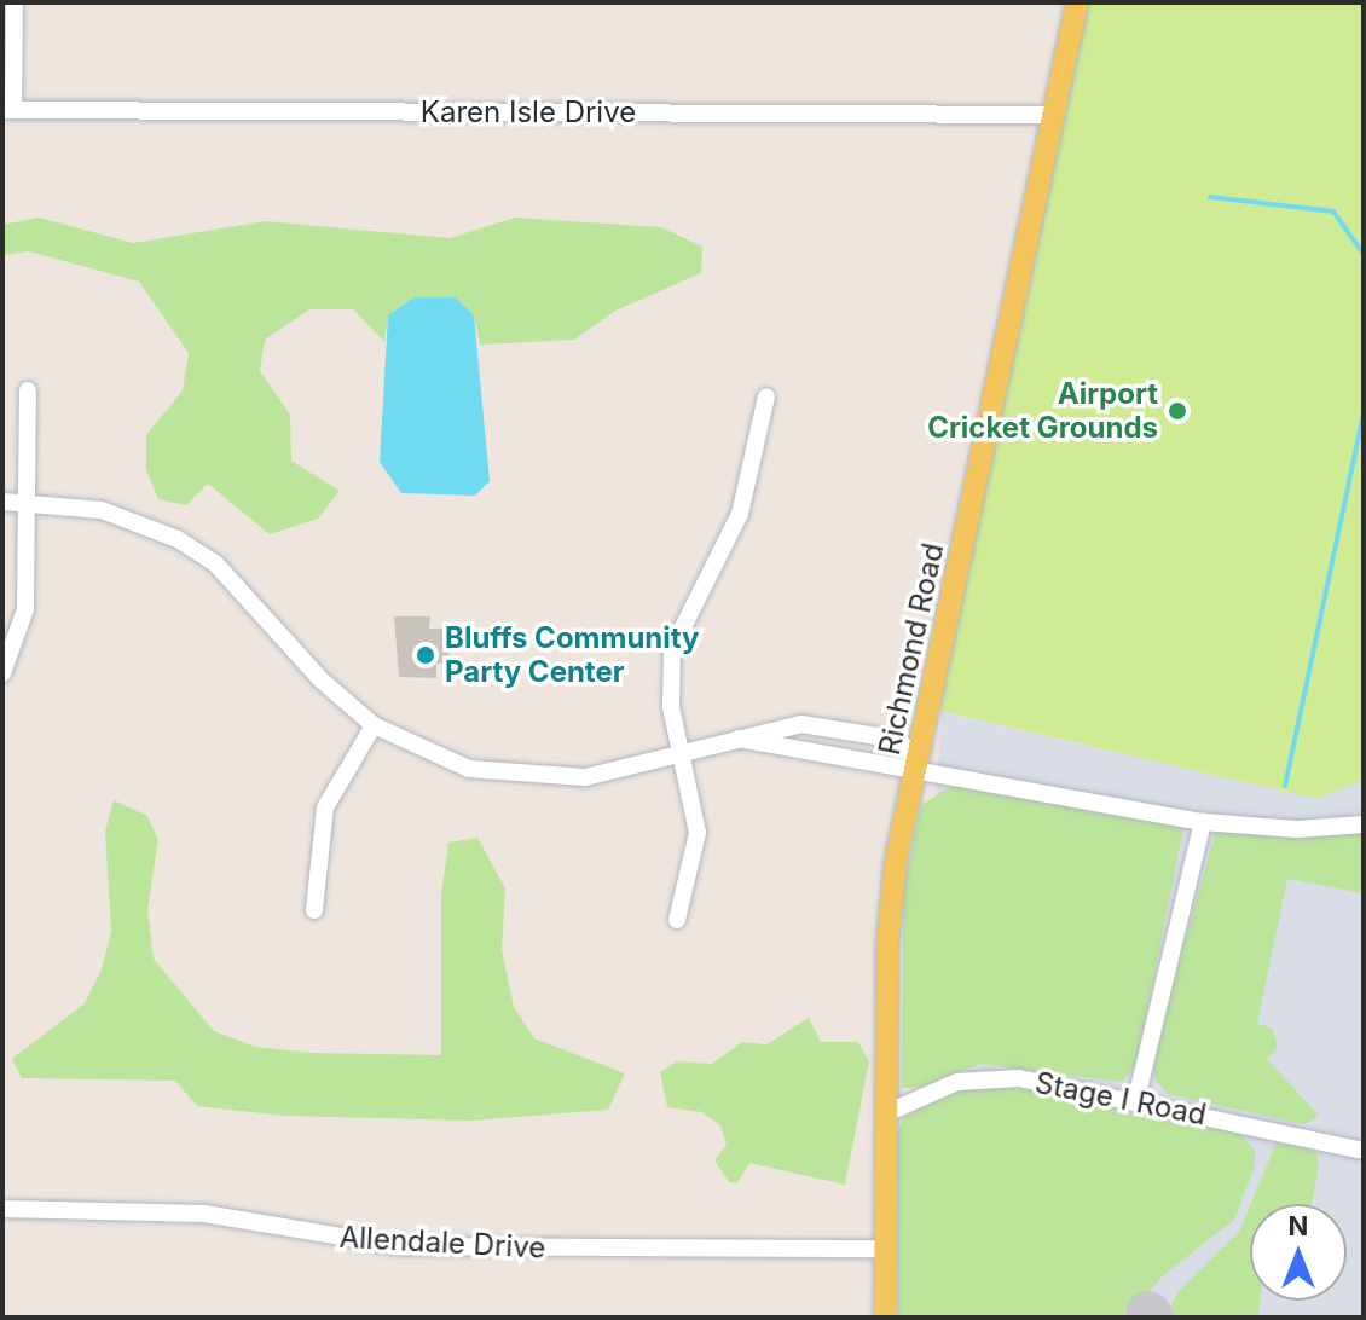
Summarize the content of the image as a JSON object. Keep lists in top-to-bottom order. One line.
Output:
{"streets":{"main road":["Richmond Road"],"street":["Karen Isle Drive","Stage I Road","Allendale Drive"]},"crossings":[["Karen Isle Drive","Richmond Road"],["Richmond Road","Stage I Road"],["Richmond Road","Allendale Drive"]],"places":["Airport Cricket Grounds","Bluffs Community Party Center"],"north":"top"}
